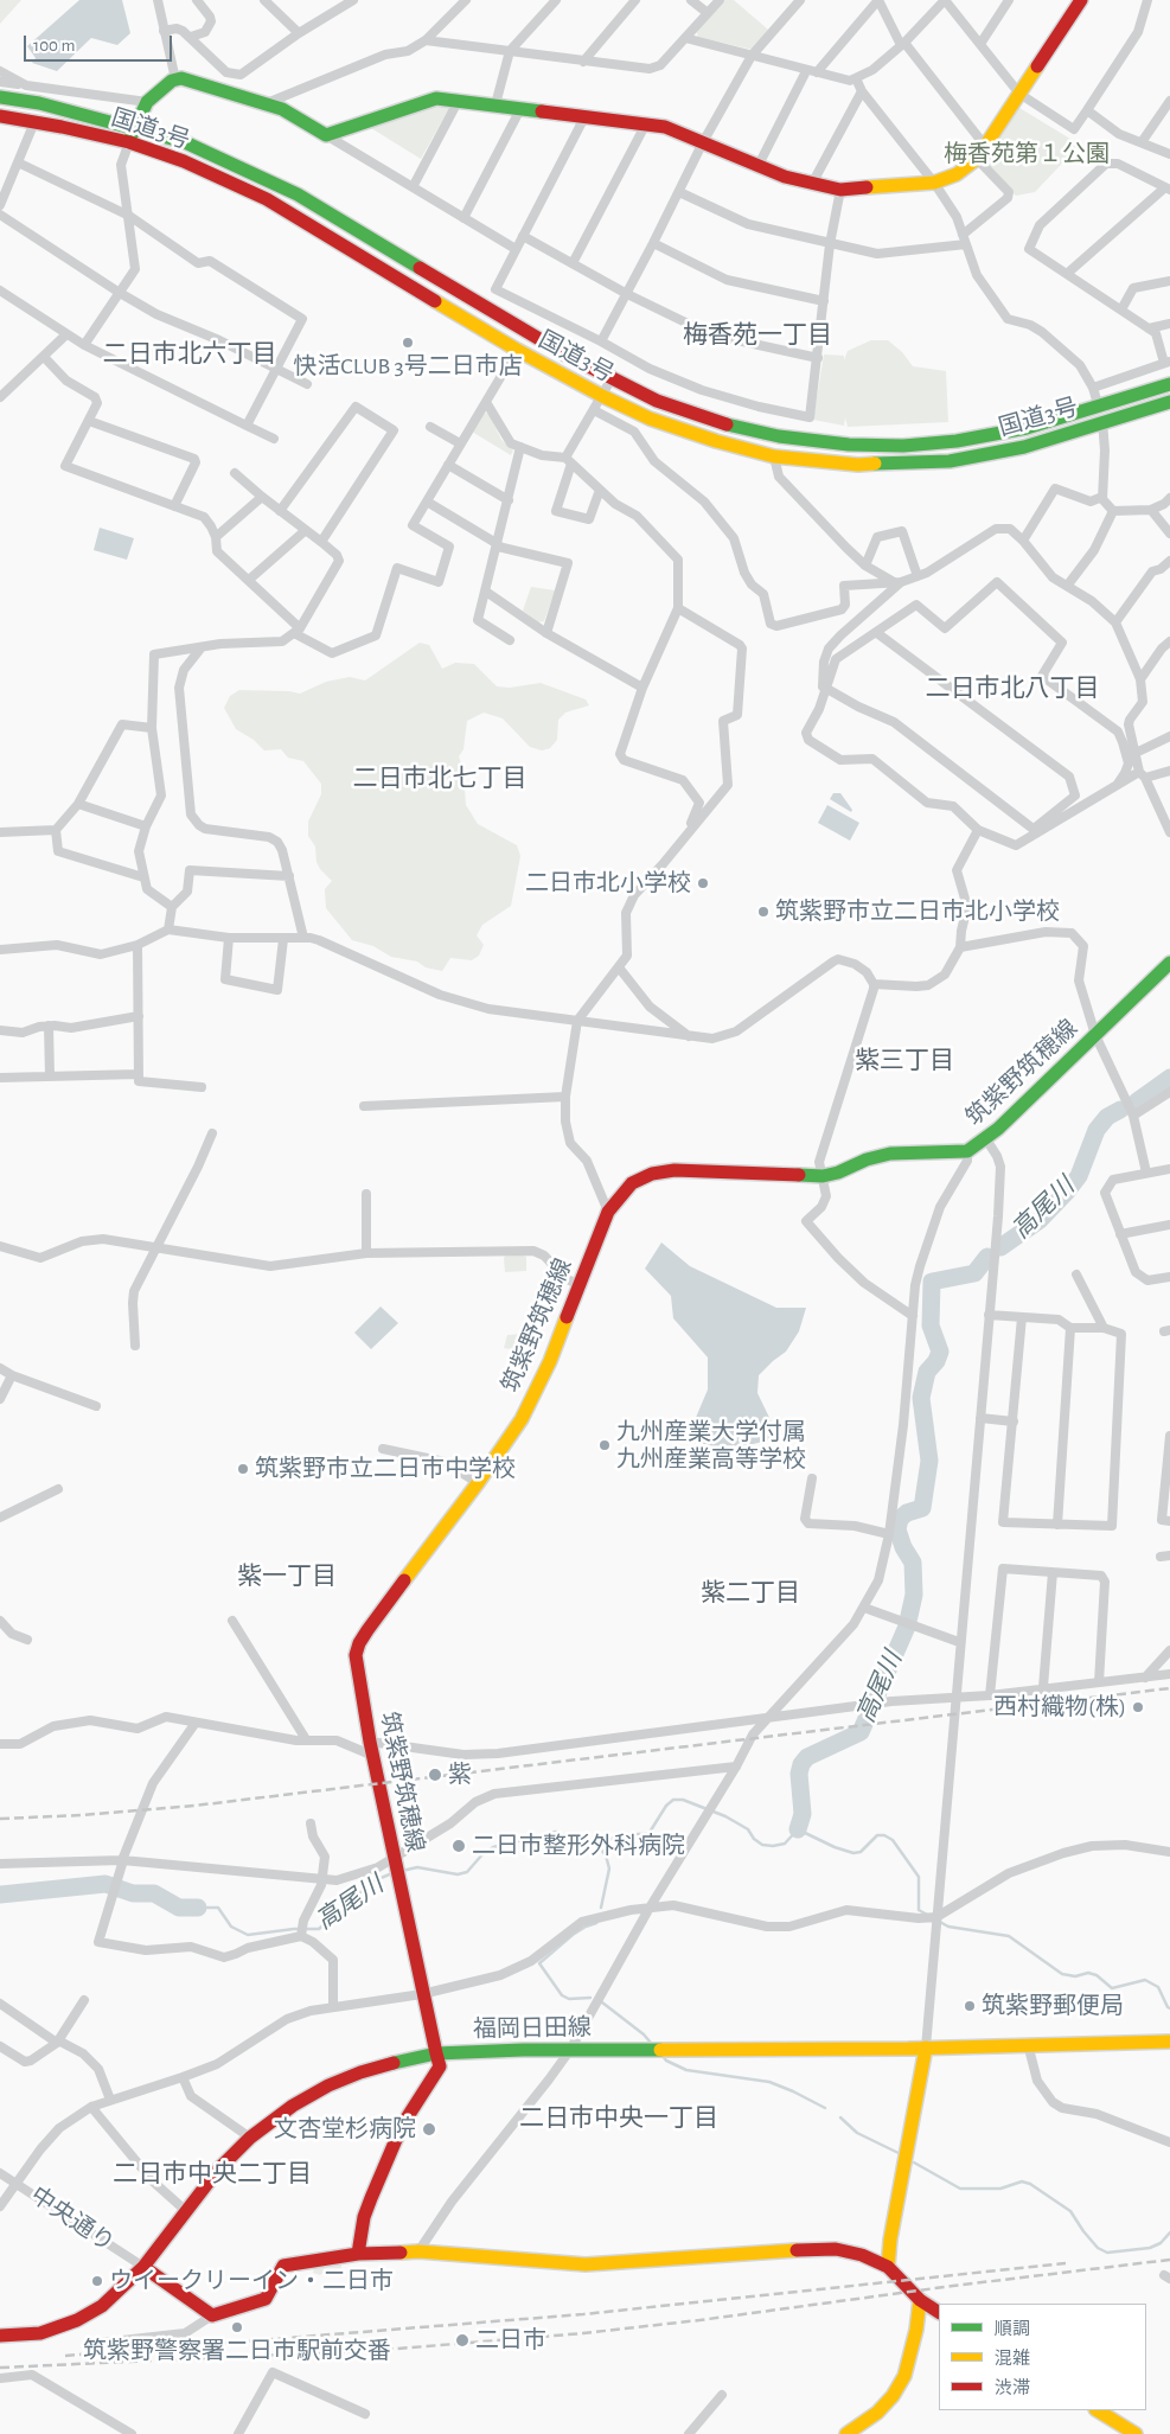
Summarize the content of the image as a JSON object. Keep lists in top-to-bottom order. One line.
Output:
{"streets":{"main road":["国道3号","筑紫野筑穂線","福岡日田線"],"street":["中央通り"]},"crossings":[["筑紫野筑穂線","福岡日田線"],["福岡日田線","中央通り"]],"districts":["梅香苑一丁目","二日市北六丁目","二日市北八丁目","二日市北七丁目","紫三丁目","紫一丁目","紫二丁目","二日市中央一丁目","二日市中央二丁目"],"water":["高尾川"],"parks":["梅香苑第１公園"],"places":["快活CLUB 3号二日市店","二日市北小学校","筑紫野市立二日市北小学校","九州産業大学付属 九州産業高等学校","筑紫野市立二日市中学校","西村織物(株)","紫","二日市整形外科病院","筑紫野郵便局","文杏堂杉病院","ウイークリーイン・二日市","筑紫野警察署二日市駅前交番","二日市"],"legend":["順調","混雑","渋滞"],"scale_bar":"100 m"}
